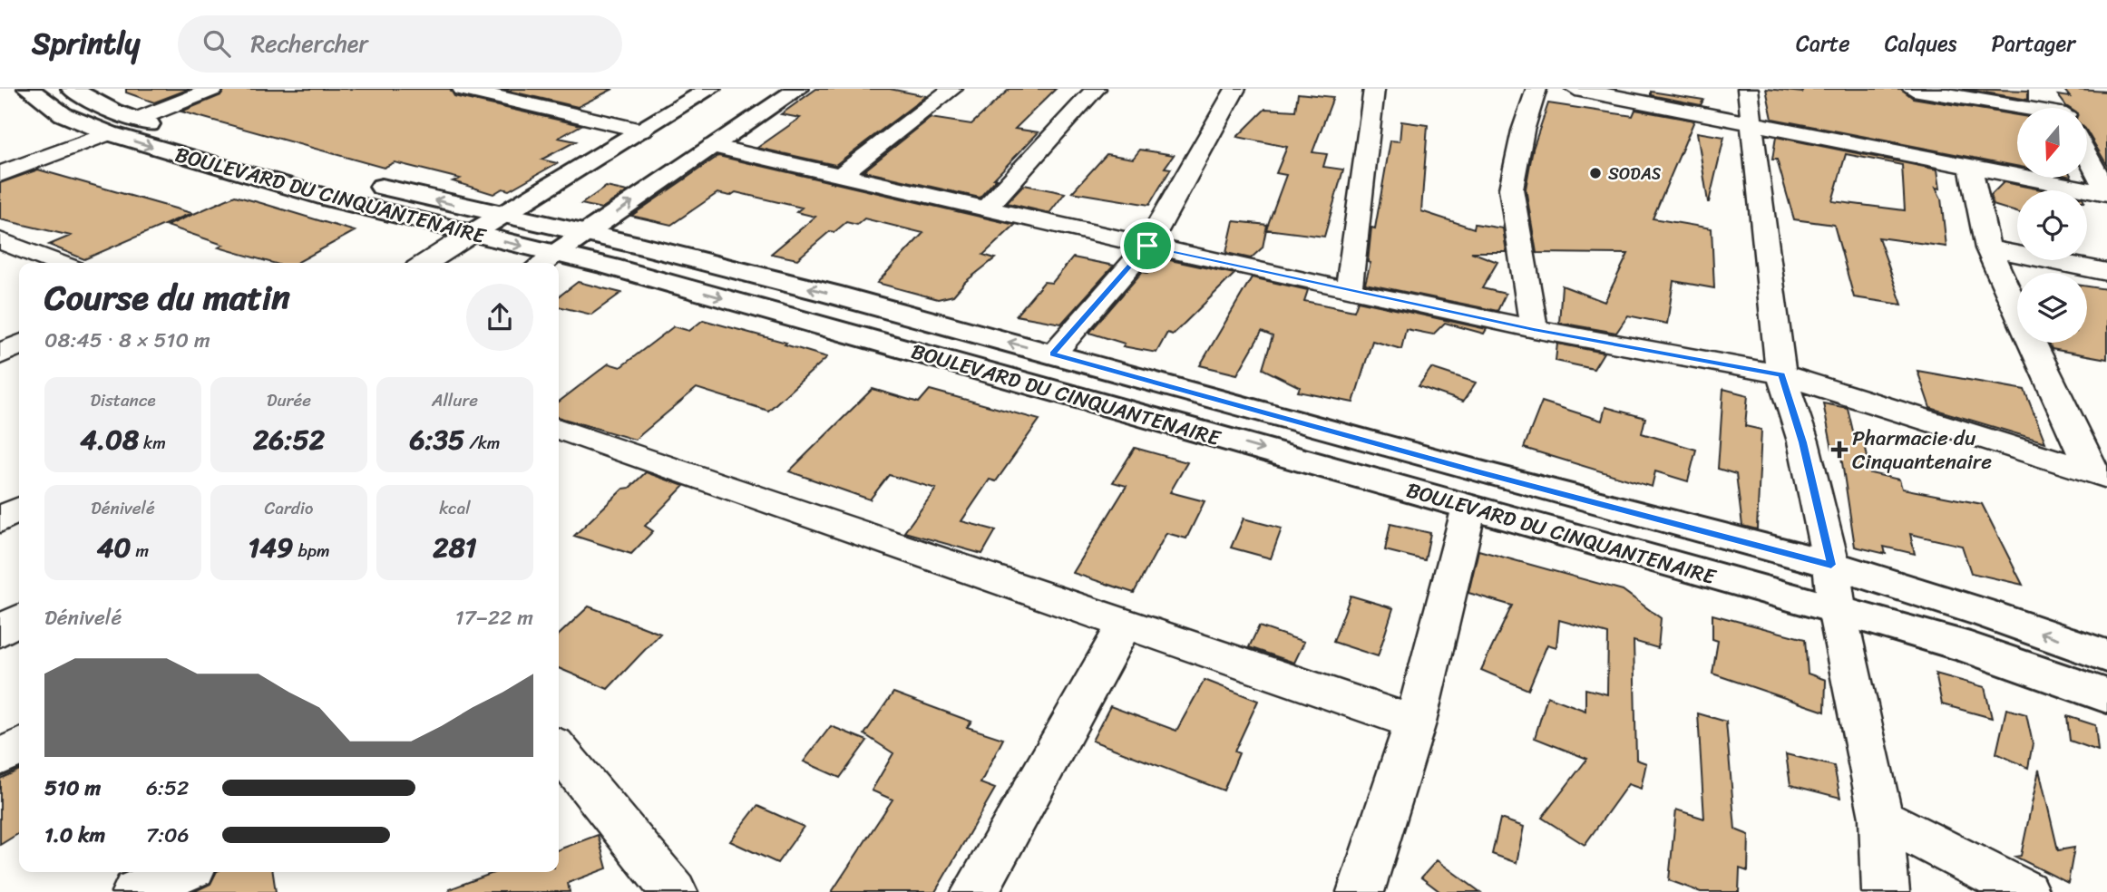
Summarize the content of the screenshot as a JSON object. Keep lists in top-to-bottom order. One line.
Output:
{"streets":{"main road":["BOULEVARD DU CINQUANTENAIRE"]},"places":{"other":["SODAS"],"health":["Pharmacie du Cinquantenaire"]},"north":"bottom","page":{"header":"Sprintly","search":"Rechercher","nav":["Carte","Calques","Partager"],"heading":["Course du matin","08:45 · 8 × 510 m"],"stats":[["Distance","4.08 km"],["Durée","26:52"],["Allure","6:35 /km"],["Dénivelé","40 m"],["Cardio","149 bpm"],["kcal","281"]],"chart":["Dénivelé","17–22 m"],"list":[{"name":"510 m","note":"6:52"},{"name":"1.0 km","note":"7:06"}]}}
